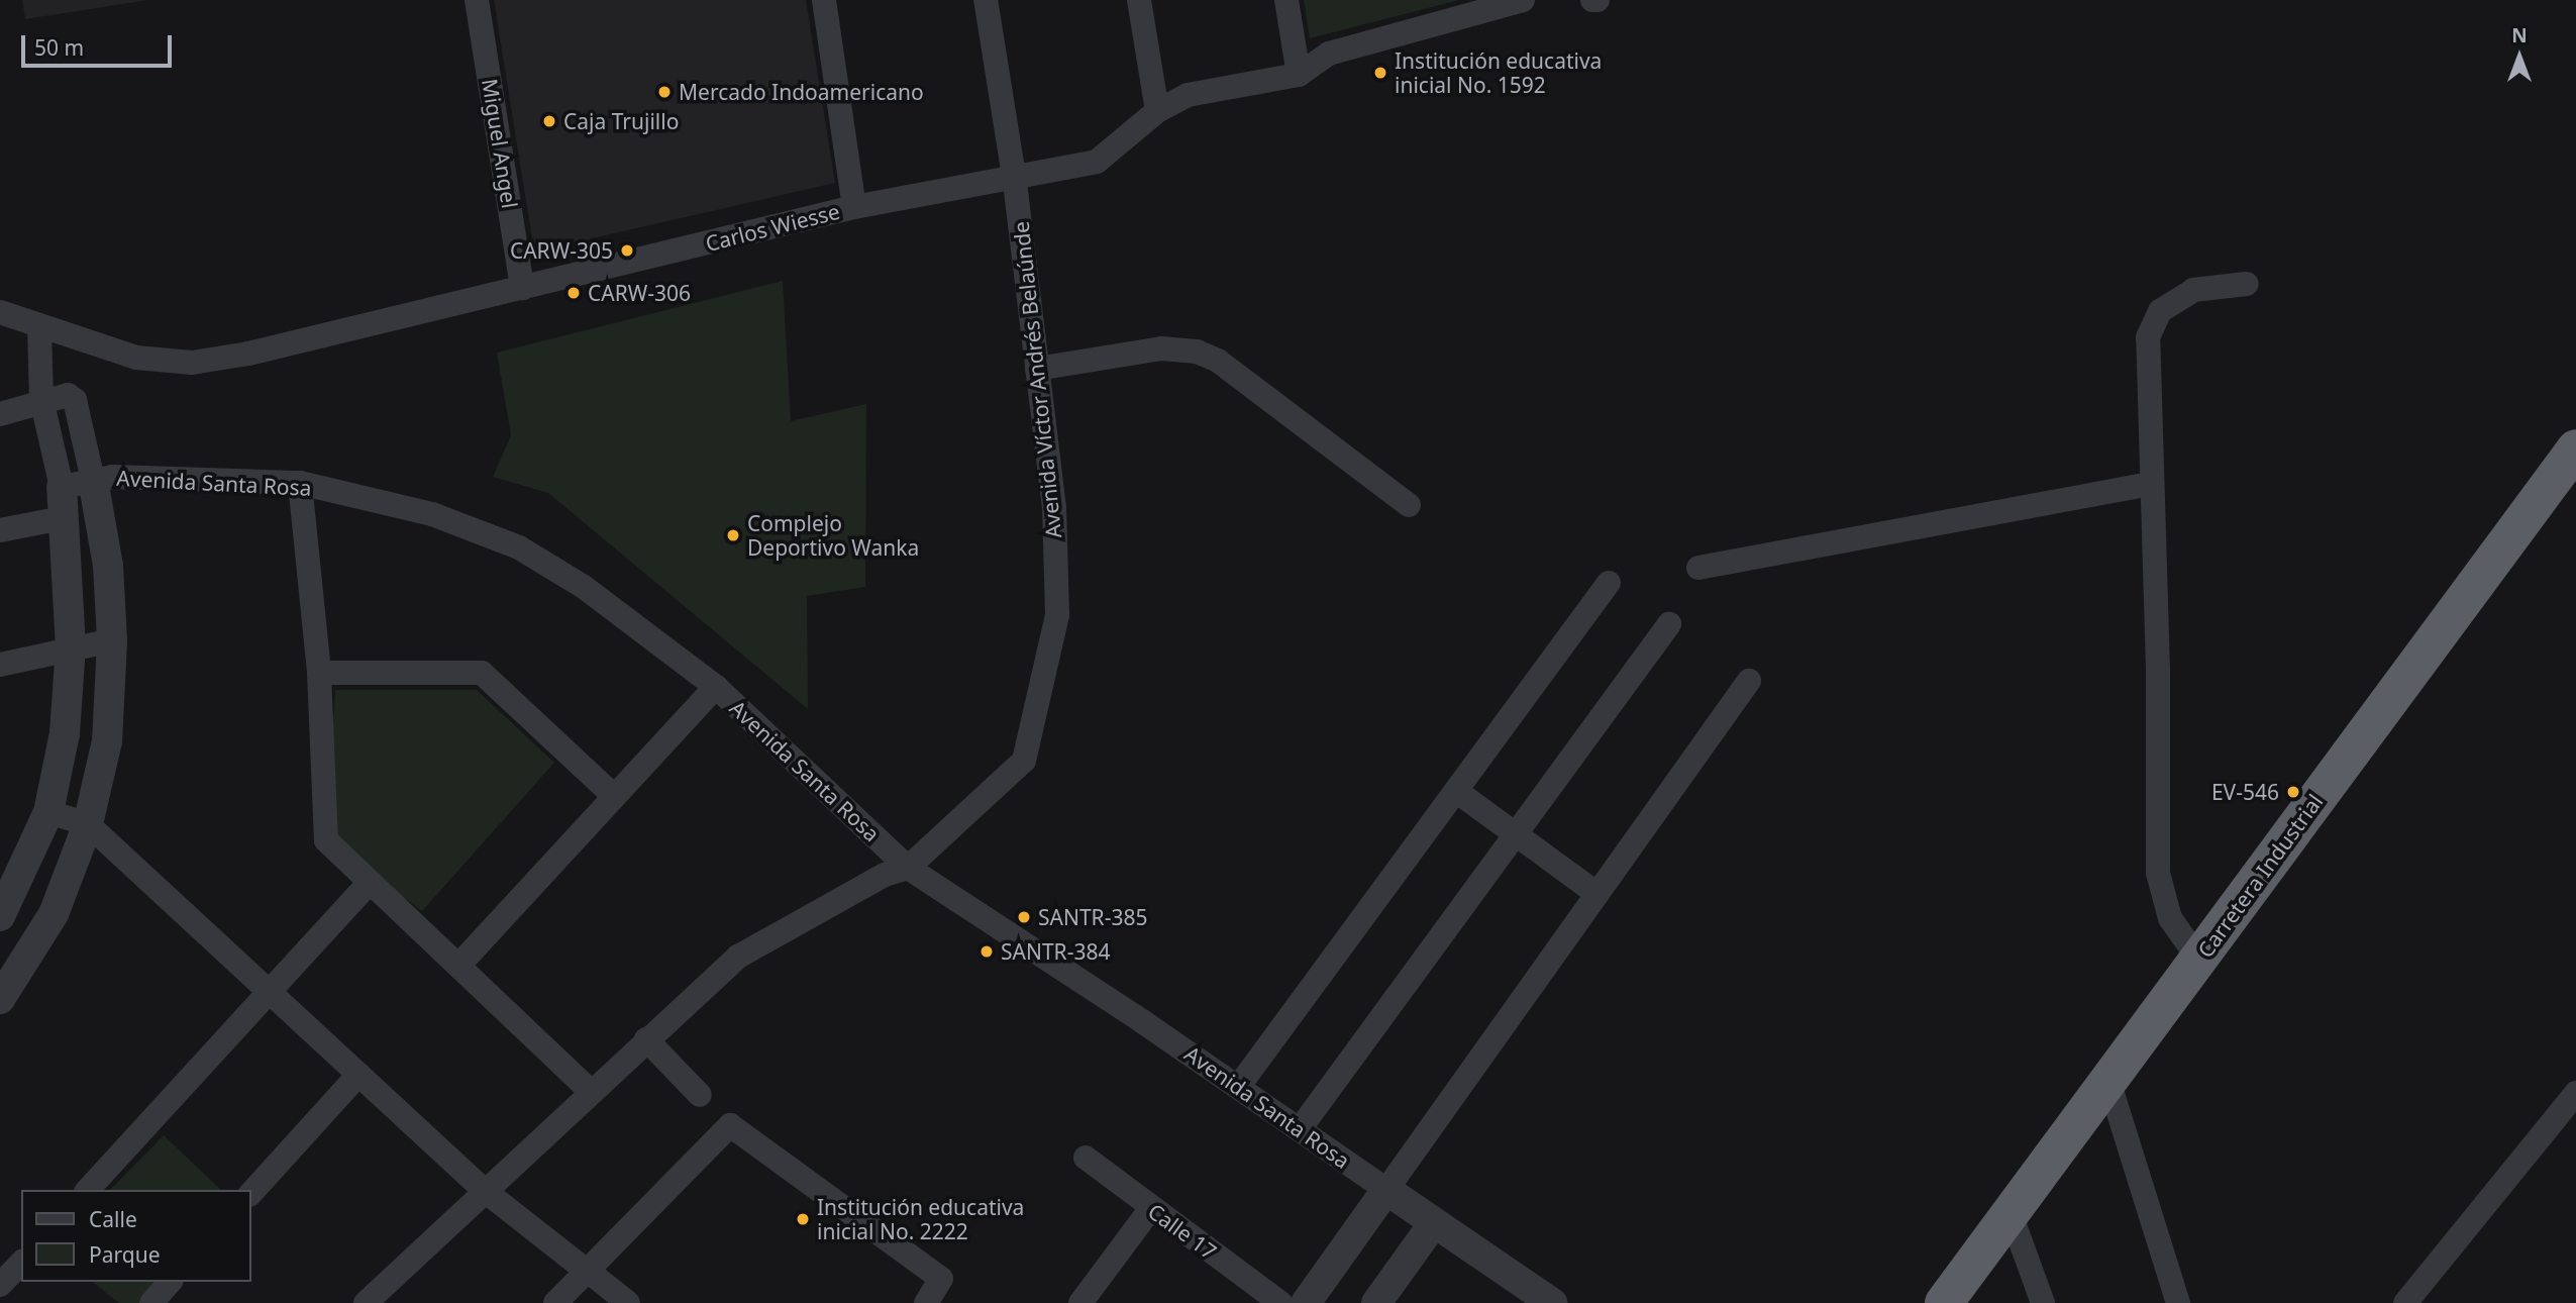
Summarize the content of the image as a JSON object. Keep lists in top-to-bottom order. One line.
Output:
{"streets":{"highway":["Carretera Industrial"],"street":["Miguel Angel","Carlos Wiesse","Avenida Víctor Andrés Belaúnde","Avenida Santa Rosa","Calle 17"]},"crossings":[["Miguel Angel","Carlos Wiesse"],["Carlos Wiesse","Avenida Víctor Andrés Belaúnde"],["Avenida Víctor Andrés Belaúnde","Avenida Santa Rosa"]],"places":["Institución educativa inicial No. 1592","Mercado Indoamericano","Caja Trujillo","CARW-305","CARW-306","Complejo Deportivo Wanka","EV-546","SANTR-385","SANTR-384","Institución educativa inicial No. 2222"],"legend":["Calle","Parque"],"scale_bar":"50 m","north":"top"}
